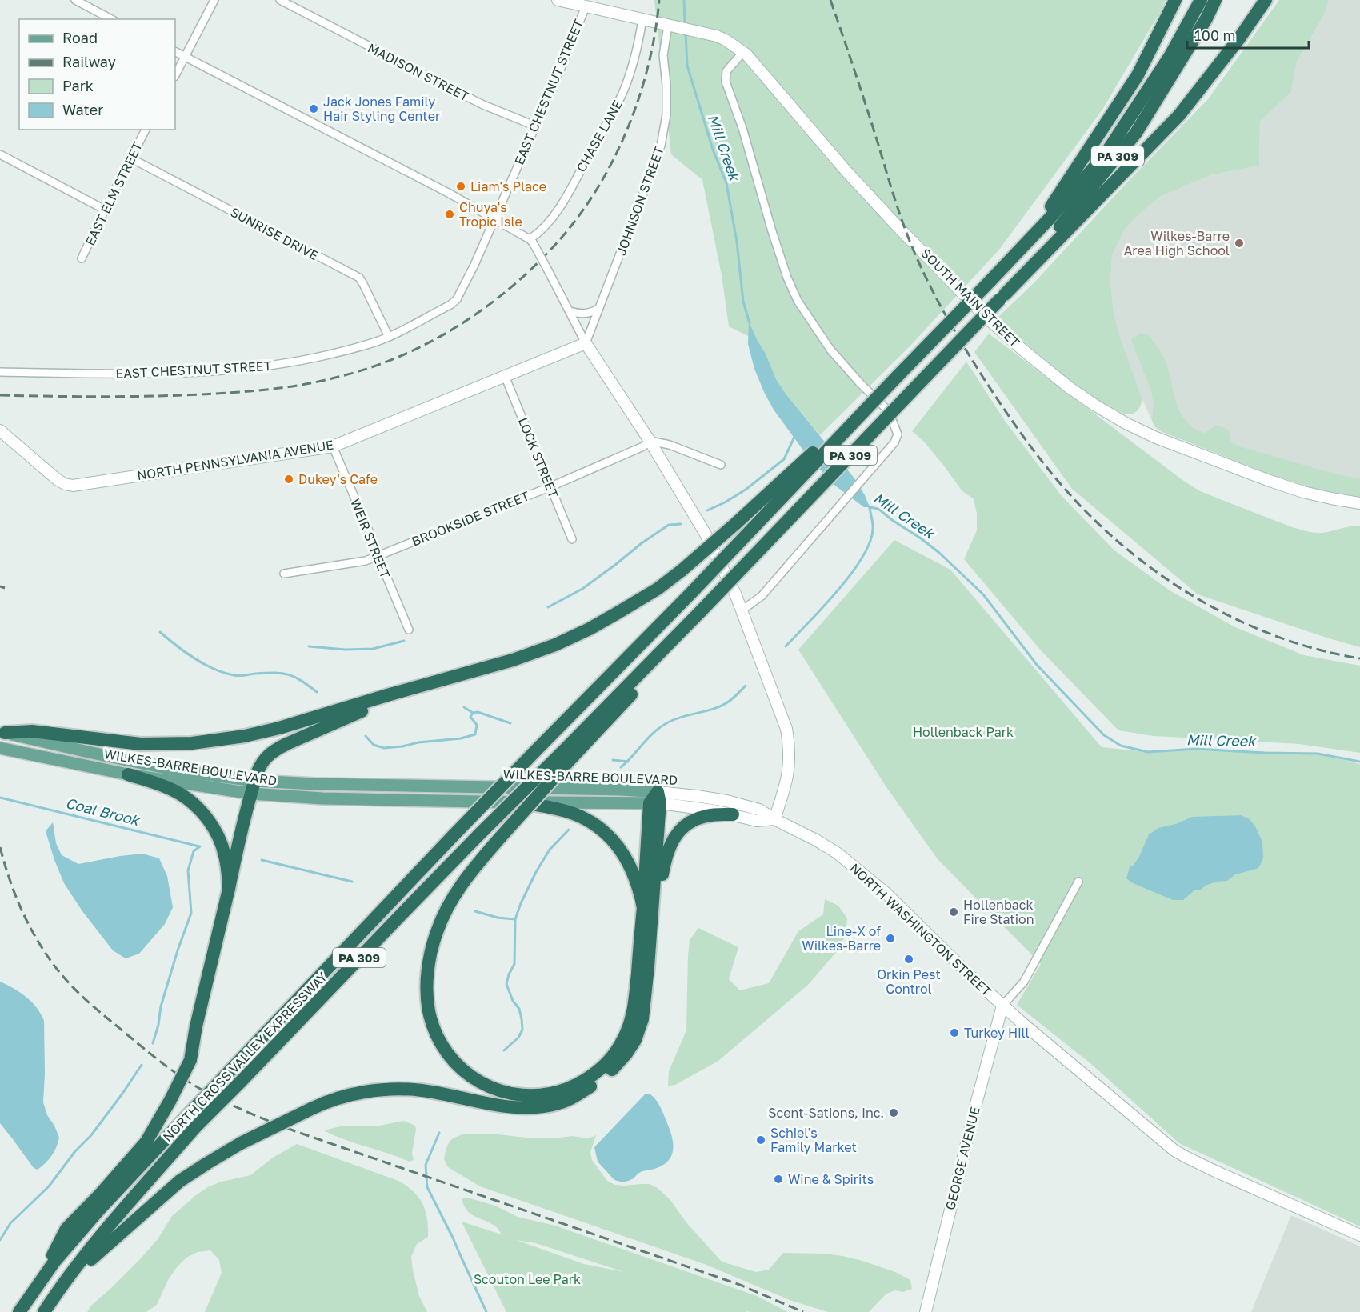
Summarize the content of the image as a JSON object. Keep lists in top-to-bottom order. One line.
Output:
{"streets":{"highway":["PA 309","NORTH CROSS VALLEY EXPRESSWAY"],"main road":["WILKES-BARRE BOULEVARD"],"street":["MADISON STREET","EAST CHESTNUT STREET","CHASE LANE","EAST ELM STREET","JOHNSON STREET","SUNRISE DRIVE","SOUTH MAIN STREET","LOCK STREET","NORTH PENNSYLVANIA AVENUE","BROOKSIDE STREET","WEIR STREET","NORTH WASHINGTON STREET","GEORGE AVENUE"]},"crossings":[["MADISON STREET","EAST CHESTNUT STREET"],["EAST CHESTNUT STREET","SUNRISE DRIVE"],["EAST CHESTNUT STREET","SOUTH MAIN STREET"],["CHASE LANE","SOUTH MAIN STREET"],["PA 309","NORTH CROSS VALLEY EXPRESSWAY"],["EAST ELM STREET","SUNRISE DRIVE"],["JOHNSON STREET","SOUTH MAIN STREET"],["JOHNSON STREET","NORTH PENNSYLVANIA AVENUE"],["LOCK STREET","NORTH PENNSYLVANIA AVENUE"],["LOCK STREET","BROOKSIDE STREET"],["NORTH PENNSYLVANIA AVENUE","WEIR STREET"],["BROOKSIDE STREET","WEIR STREET"],["WILKES-BARRE BOULEVARD","NORTH WASHINGTON STREET"],["NORTH WASHINGTON STREET","GEORGE AVENUE"]],"water":["Mill Creek","Coal Brook"],"parks":["Hollenback Park","Scouton Lee Park"],"places":["Jack Jones Family Hair Styling Center","Liam's Place","Chuya's Tropic Isle","Wilkes-Barre Area High School","Dukey's Cafe","Hollenback Fire Station","Line-X of Wilkes-Barre","Orkin Pest Control","Turkey Hill","Scent-Sations, Inc.","Schiel's Family Market","Wine & Spirits"],"legend":["Road","Railway","Park","Water"],"scale_bar":"100 m"}
